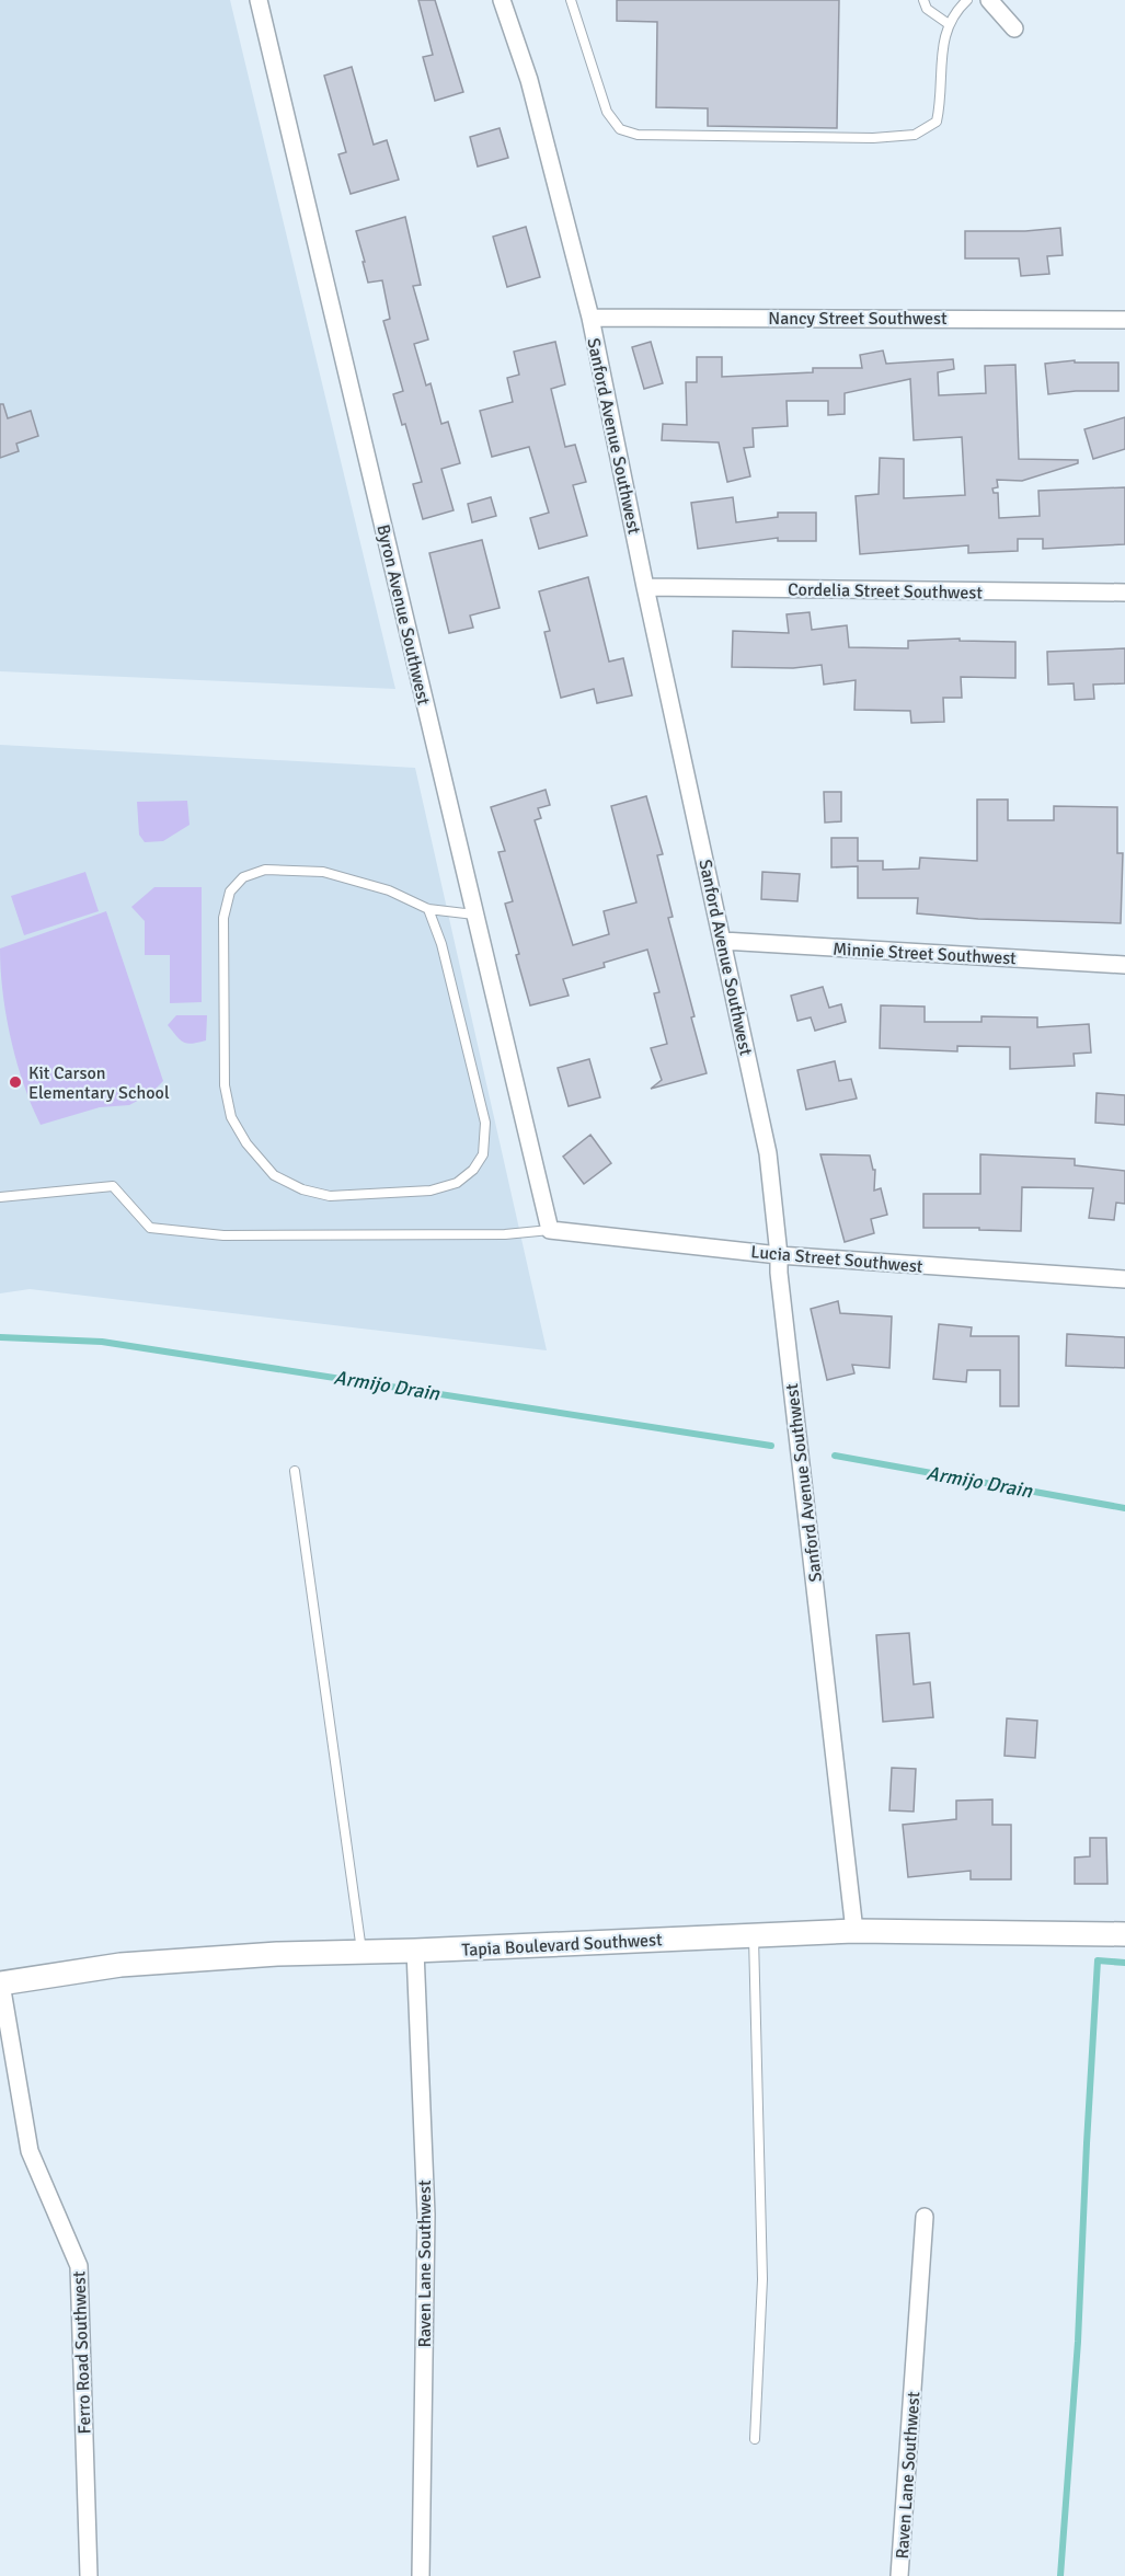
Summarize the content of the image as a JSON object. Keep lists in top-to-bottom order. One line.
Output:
{"streets":{"street":["Nancy Street Southwest","Sanford Avenue Southwest","Cordelia Street Southwest","Byron Avenue Southwest","Minnie Street Southwest","Lucia Street Southwest","Tapia Boulevard Southwest","Raven Lane Southwest","Ferro Road Southwest"]},"crossings":[["Nancy Street Southwest","Sanford Avenue Southwest"],["Sanford Avenue Southwest","Cordelia Street Southwest"],["Sanford Avenue Southwest","Minnie Street Southwest"],["Sanford Avenue Southwest","Lucia Street Southwest"],["Sanford Avenue Southwest","Tapia Boulevard Southwest"],["Byron Avenue Southwest","Lucia Street Southwest"],["Tapia Boulevard Southwest","Raven Lane Southwest"],["Tapia Boulevard Southwest","Ferro Road Southwest"]],"water":["Armijo Drain"],"places":["Kit Carson Elementary School"]}
